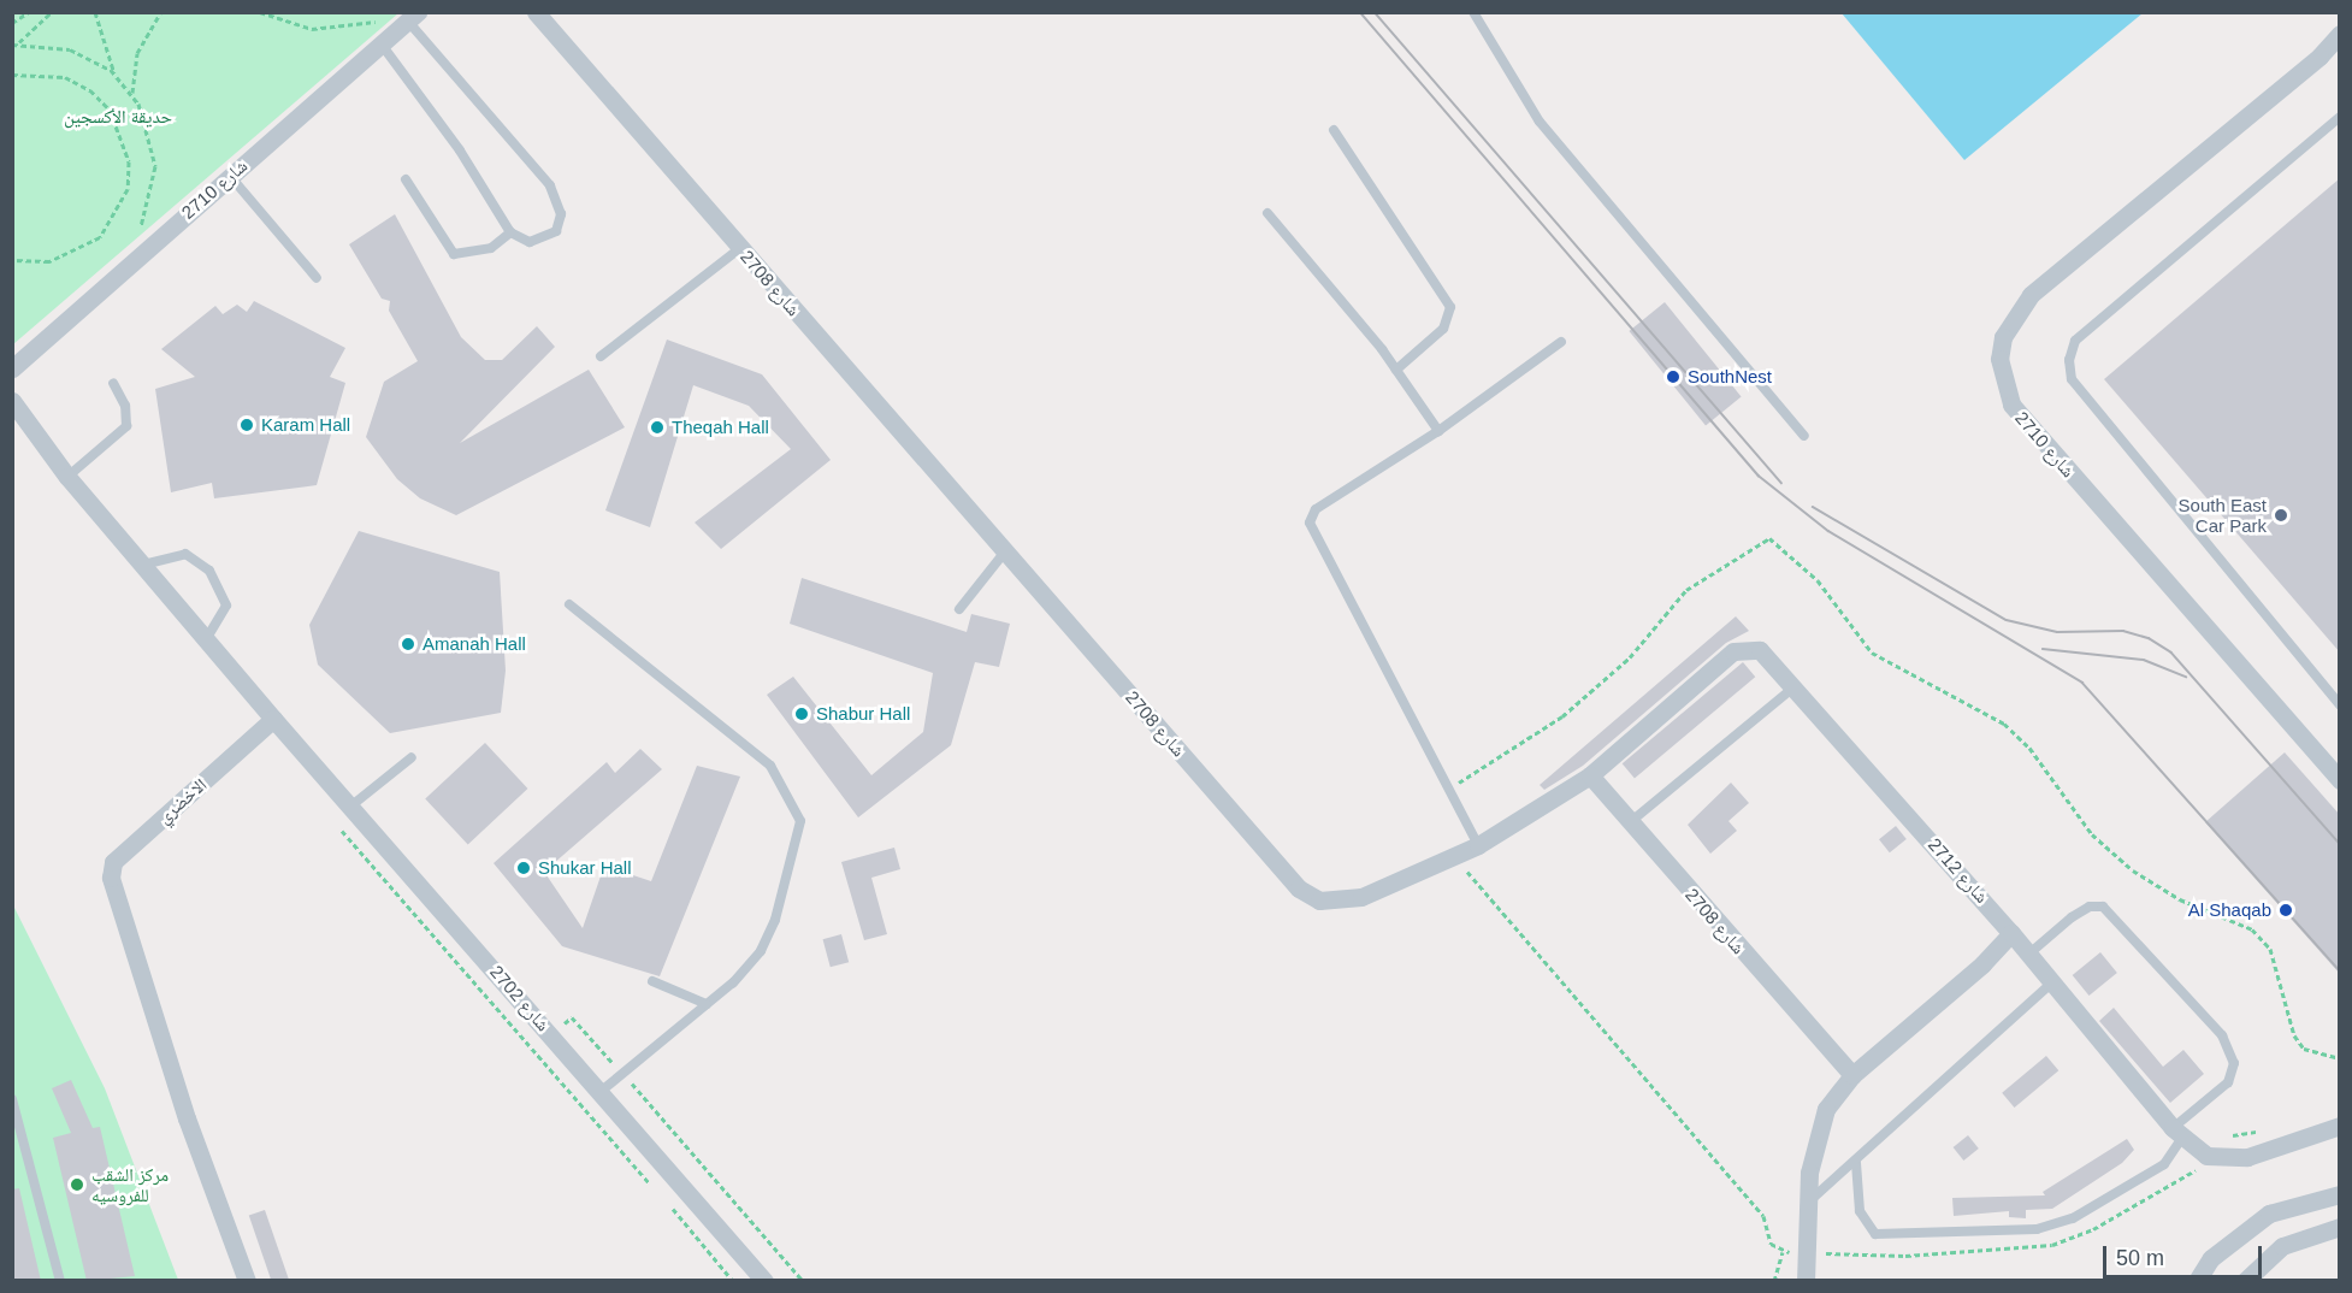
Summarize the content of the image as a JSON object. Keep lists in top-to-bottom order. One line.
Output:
{"streets":{"street":["شارع 2710","شارع 2708","الاخضري","شارع 2712","شارع 2702"]},"crossings":[["شارع 2708","شارع 2712"],["الاخضري","شارع 2702"]],"parks":["حديقة الأكسجين"],"places":["SouthNest","Karam Hall","Theqah Hall","South East Car Park","Amanah Hall","Shabur Hall","Shukar Hall","Al Shaqab","مركز الشقب للفروسيه"],"scale_bar":"50 m"}
